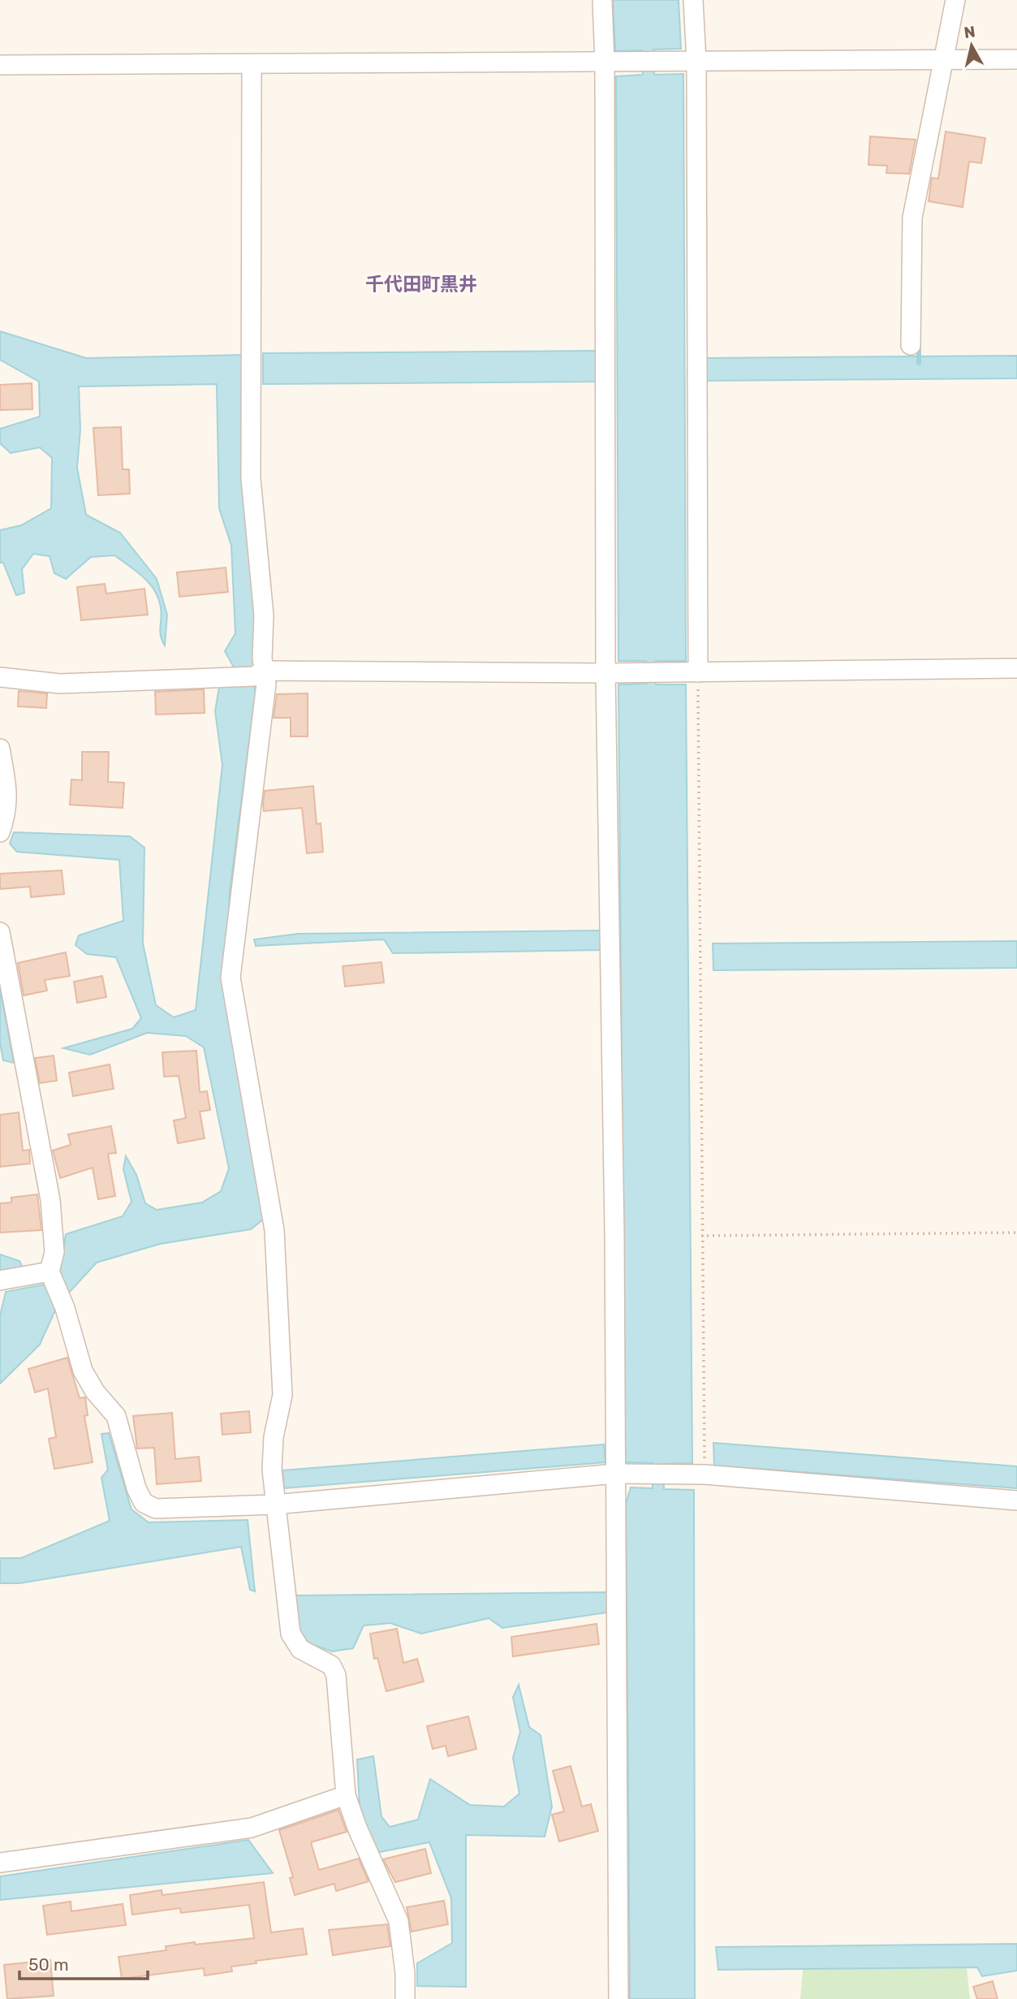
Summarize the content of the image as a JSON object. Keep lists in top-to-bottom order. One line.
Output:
{"districts":["千代田町黒井"],"scale_bar":"50 m","north":"top"}
